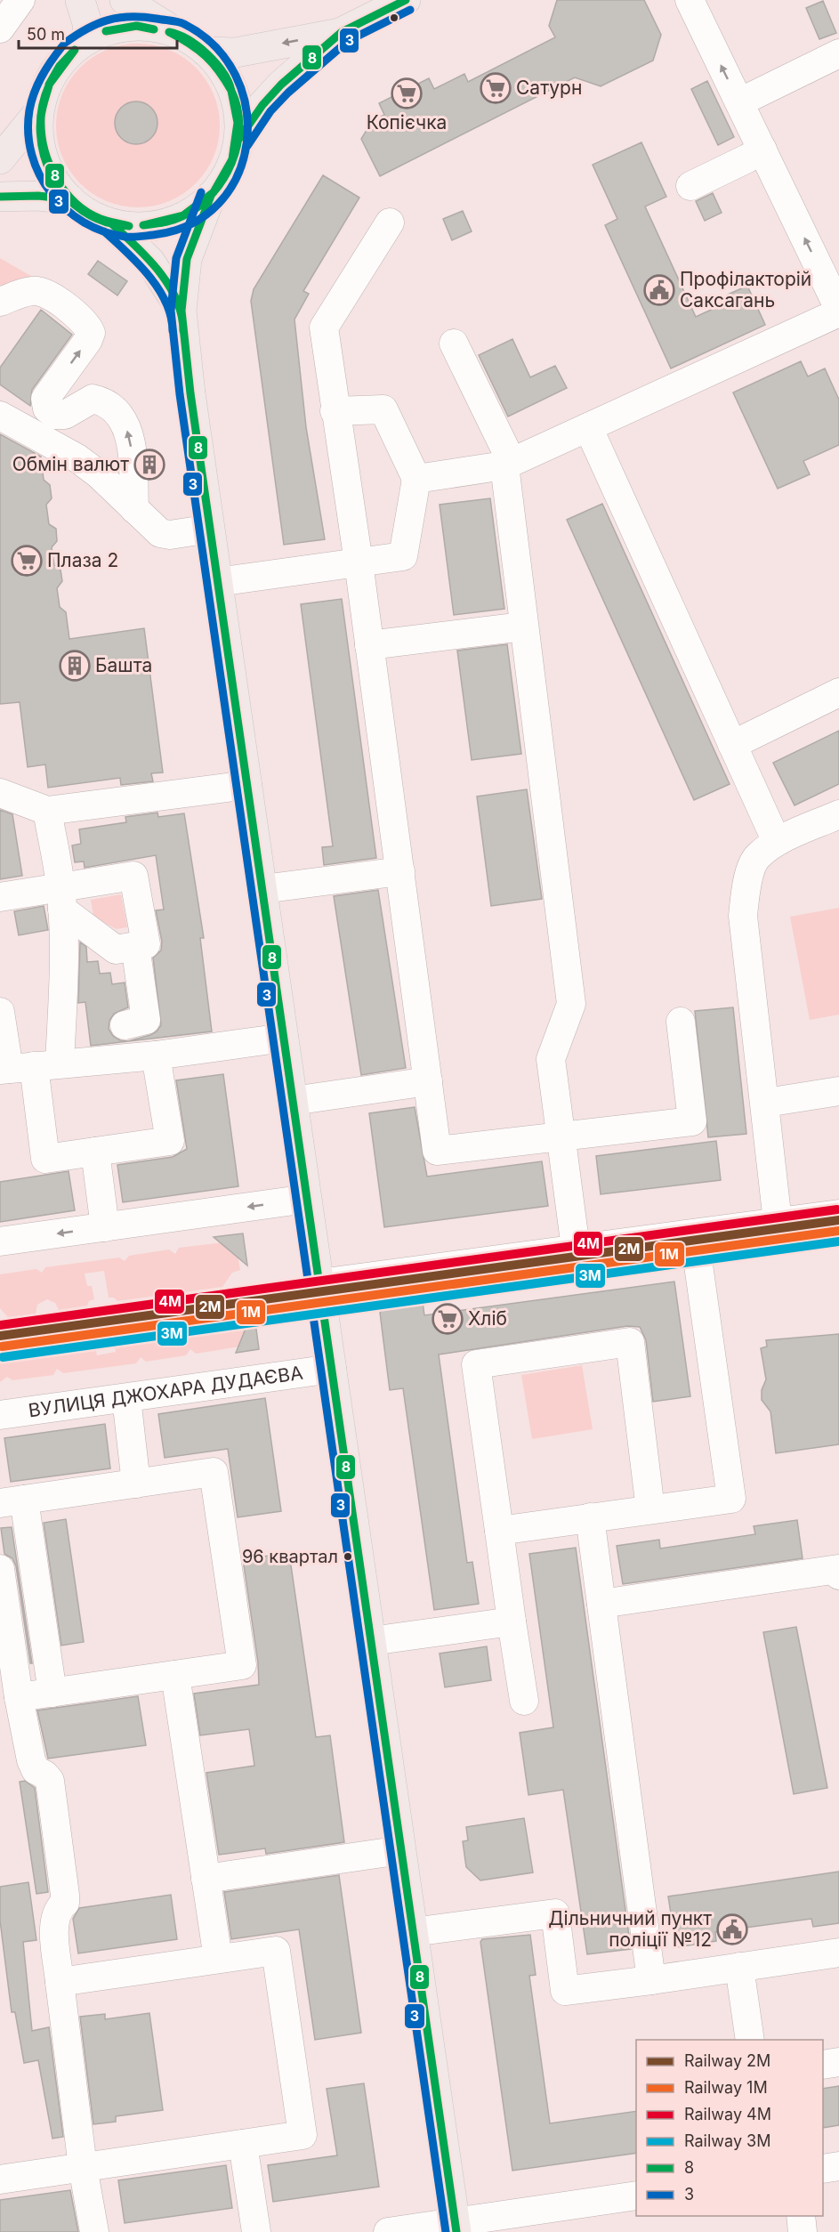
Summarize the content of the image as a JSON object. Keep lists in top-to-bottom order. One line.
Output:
{"streets":{"street":["ВУЛИЦЯ ДЖОХАРА ДУДАЄВА"]},"places":{"supermarket":["Сатурн","Копієчка","Плаза 2","Хліб"],"public building":["Профілакторій Саксагань","Дільничний пункт поліції №12"],"building":["Обмін валют","Башта"],"other":["96 квартал"]},"lines":["transit line 8","transit line 3","rail line 4М","rail line 2М","rail line 1М","rail line 3М"],"legend":["Railway 2М","Railway 1М","Railway 4М","Railway 3М","8","3"],"scale_bar":"50 m"}
